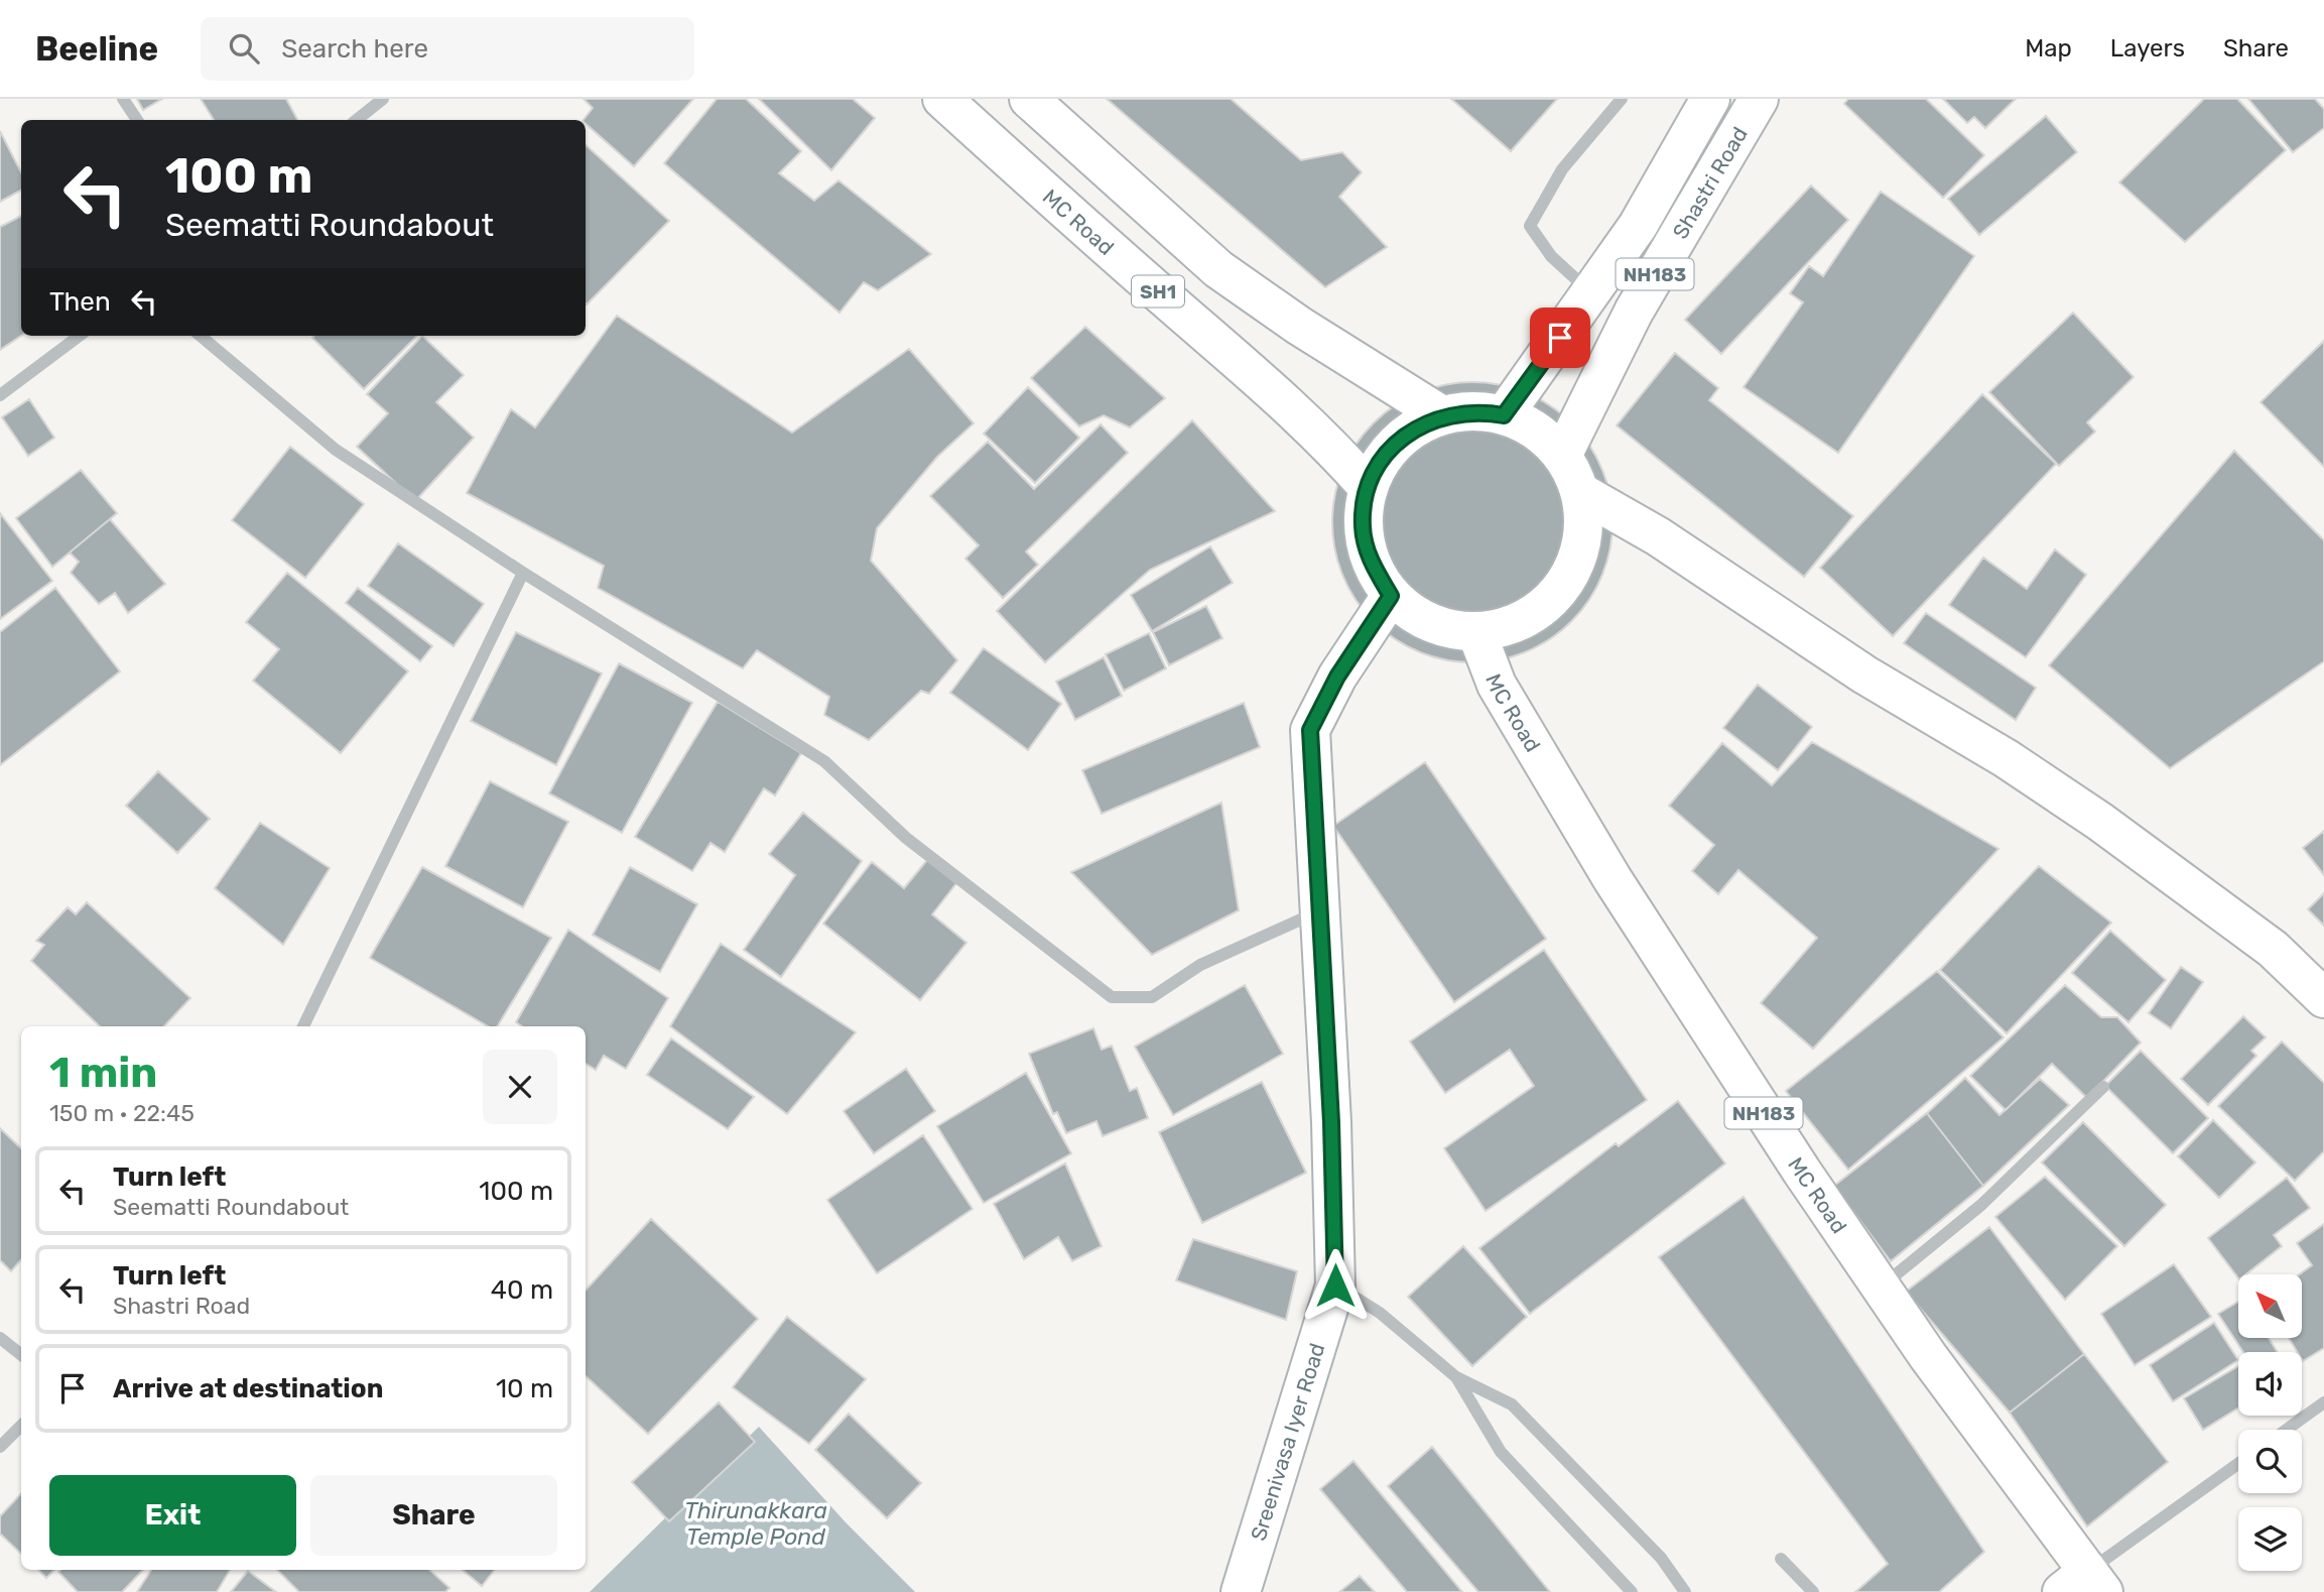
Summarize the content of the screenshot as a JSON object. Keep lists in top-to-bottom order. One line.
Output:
{"streets":{"main road":["Shastri Road","MC Road","NH183","SH1","Sreenivasa Iyer Road"]},"crossings":[["Shastri Road","MC Road"],["Shastri Road","SH1"],["Shastri Road","Sreenivasa Iyer Road"],["MC Road","SH1"],["MC Road","Sreenivasa Iyer Road"],["SH1","Sreenivasa Iyer Road"]],"water":["Thirunakkara Temple Pond"],"north":"top left","page":{"header":"Beeline","search":"Search here","nav":["Map","Layers","Share"],"turn":["100 m","Seematti Roundabout"],"then":"Then","heading":["1 min","150 m · 22:45"],"list":[{"name":"Turn left","note":"Seematti Roundabout","value":"100 m"},{"name":"Turn left","note":"Shastri Road","value":"40 m"},{"name":"Arrive at destination","value":"10 m"}],"buttons":["Exit","Share"]}}
